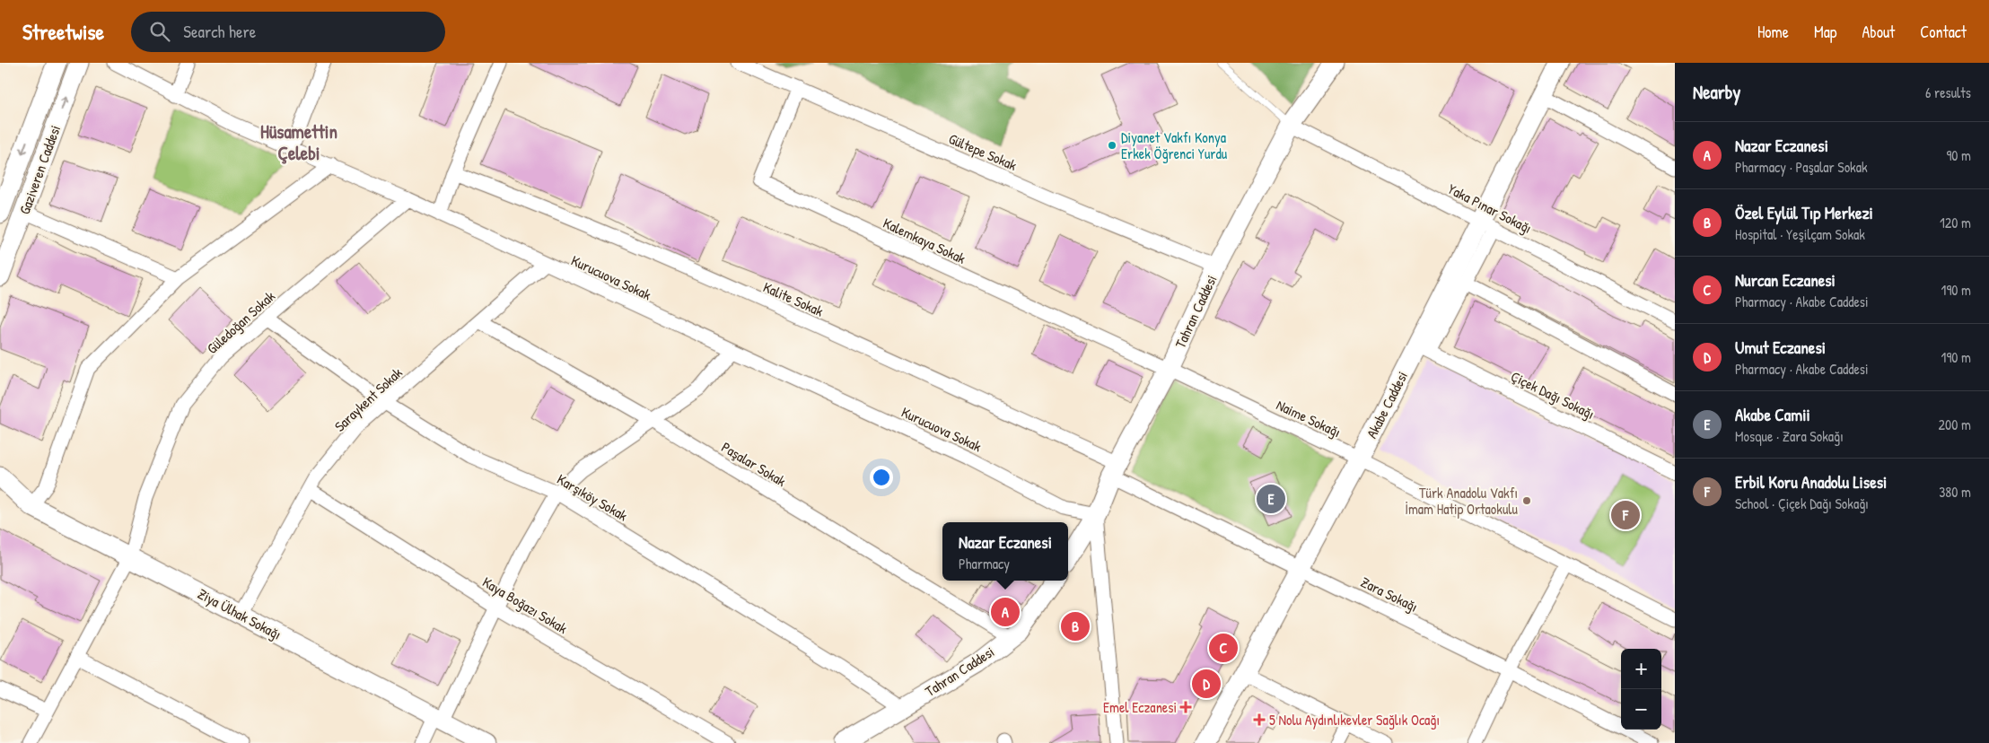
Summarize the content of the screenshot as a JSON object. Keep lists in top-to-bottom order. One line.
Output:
{"streets":{"street":["Gültepe Sokak","Gaziveren Caddesi","Yaka Pınar Sokağı","Kalemkaya Sokak","Kurucuova Sokak","Kalite Sokak","Tahran Caddesi","Güledoğan Sokak","Çiçek Dağı Sokağı","Saraykent Sokak","Akabe Caddesi","Naime Sokağı","Paşalar Sokak","Karşıköy Sokak","Zara Sokağı","Kaya Boğazı Sokak","Ziya Ülhak Sokağı"]},"crossings":[["Gültepe Sokak","Kalemkaya Sokak"],["Gültepe Sokak","Tahran Caddesi"],["Yaka Pınar Sokağı","Tahran Caddesi"],["Yaka Pınar Sokağı","Akabe Caddesi"],["Kalemkaya Sokak","Tahran Caddesi"],["Kalemkaya Sokak","Naime Sokağı"],["Kurucuova Sokak","Tahran Caddesi"],["Kurucuova Sokak","Güledoğan Sokak"],["Kurucuova Sokak","Saraykent Sokak"],["Kalite Sokak","Tahran Caddesi"],["Kalite Sokak","Zara Sokağı"],["Tahran Caddesi","Naime Sokağı"],["Tahran Caddesi","Paşalar Sokak"],["Tahran Caddesi","Karşıköy Sokak"],["Tahran Caddesi","Zara Sokağı"],["Güledoğan Sokak","Karşıköy Sokak"],["Güledoğan Sokak","Ziya Ülhak Sokağı"],["Çiçek Dağı Sokağı","Akabe Caddesi"],["Saraykent Sokak","Paşalar Sokak"],["Saraykent Sokak","Karşıköy Sokak"],["Saraykent Sokak","Kaya Boğazı Sokak"],["Saraykent Sokak","Ziya Ülhak Sokağı"],["Akabe Caddesi","Naime Sokağı"],["Akabe Caddesi","Zara Sokağı"]],"districts":["Hüsamettin Çelebi"],"places":{"other":["Diyanet Vakfı Konya Erkek Öğrenci Yurdu","Türk Anadolu Vakfı İmam Hatip Ortaokulu"],"health":["Emel Eczanesi","5 Nolu Aydınlıkevler Sağlık Ocağı"]},"page":{"header":"Streetwise","search":"Search here","nav":["Home","Map","About","Contact"],"heading":["Nearby","6 results"],"list":[{"mark":"A","name":"Nazar Eczanesi","note":"Pharmacy · Paşalar Sokak","value":"90 m"},{"mark":"B","name":"Özel Eylül Tıp Merkezi","note":"Hospital · Yeşilçam Sokak","value":"120 m"},{"mark":"C","name":"Nurcan Eczanesi","note":"Pharmacy · Akabe Caddesi","value":"190 m"},{"mark":"D","name":"Umut Eczanesi","note":"Pharmacy · Akabe Caddesi","value":"190 m"},{"mark":"E","name":"Akabe Camii","note":"Mosque · Zara Sokağı","value":"200 m"},{"mark":"F","name":"Erbil Koru Anadolu Lisesi","note":"School · Çiçek Dağı Sokağı","value":"380 m"}],"pins":["E","F","A","B","C","D"],"popup":["Nazar Eczanesi","Pharmacy"],"map_buttons":["+","−"]}}
